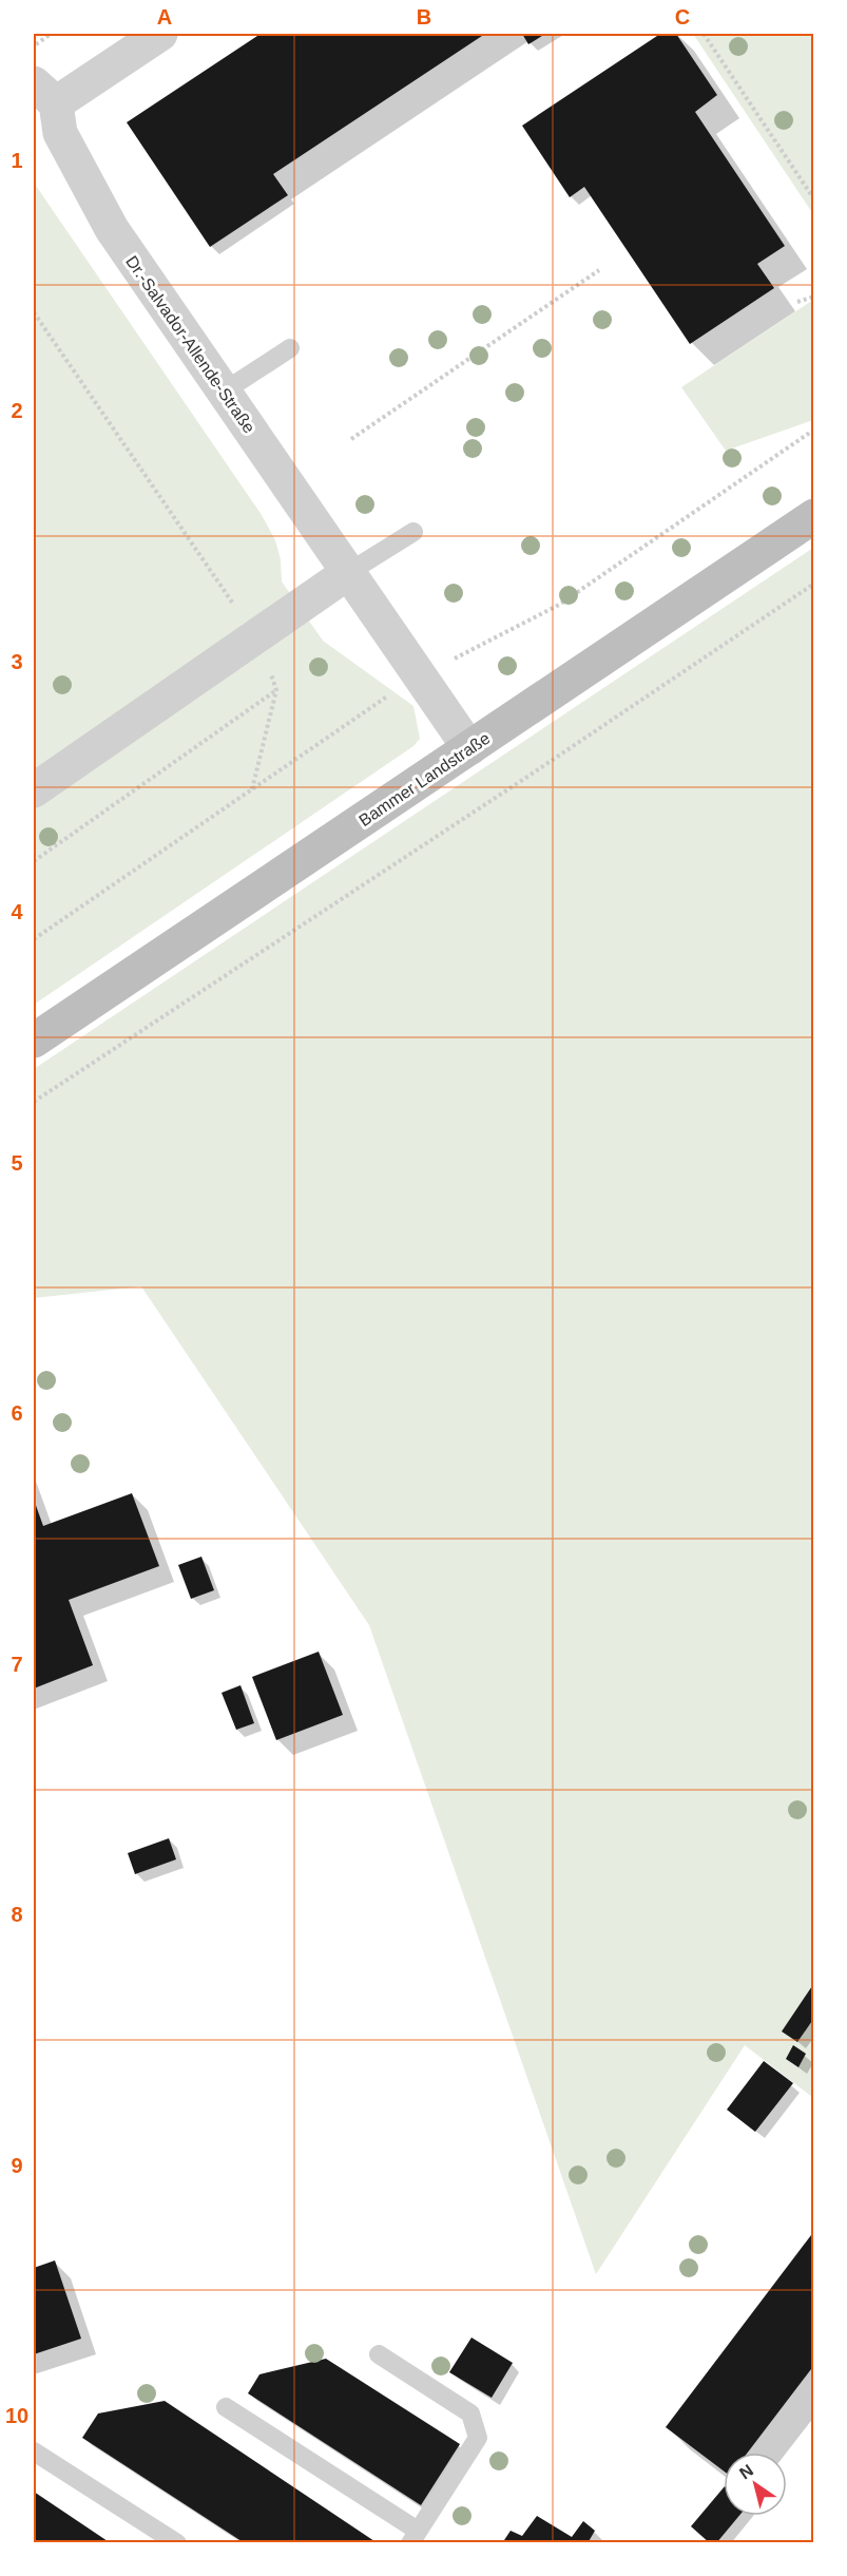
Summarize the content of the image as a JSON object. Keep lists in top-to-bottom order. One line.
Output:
{"streets":{"main road":["Bammer Landstraße"],"street":["Dr.-Salvador-Allende-Straße"]},"crossings":[["Dr.-Salvador-Allende-Straße","Bammer Landstraße"]],"north":"top left","grid":{"columns":["A","B","C"],"rows":["1","2","3","4","5","6","7","8","9","10"]}}
